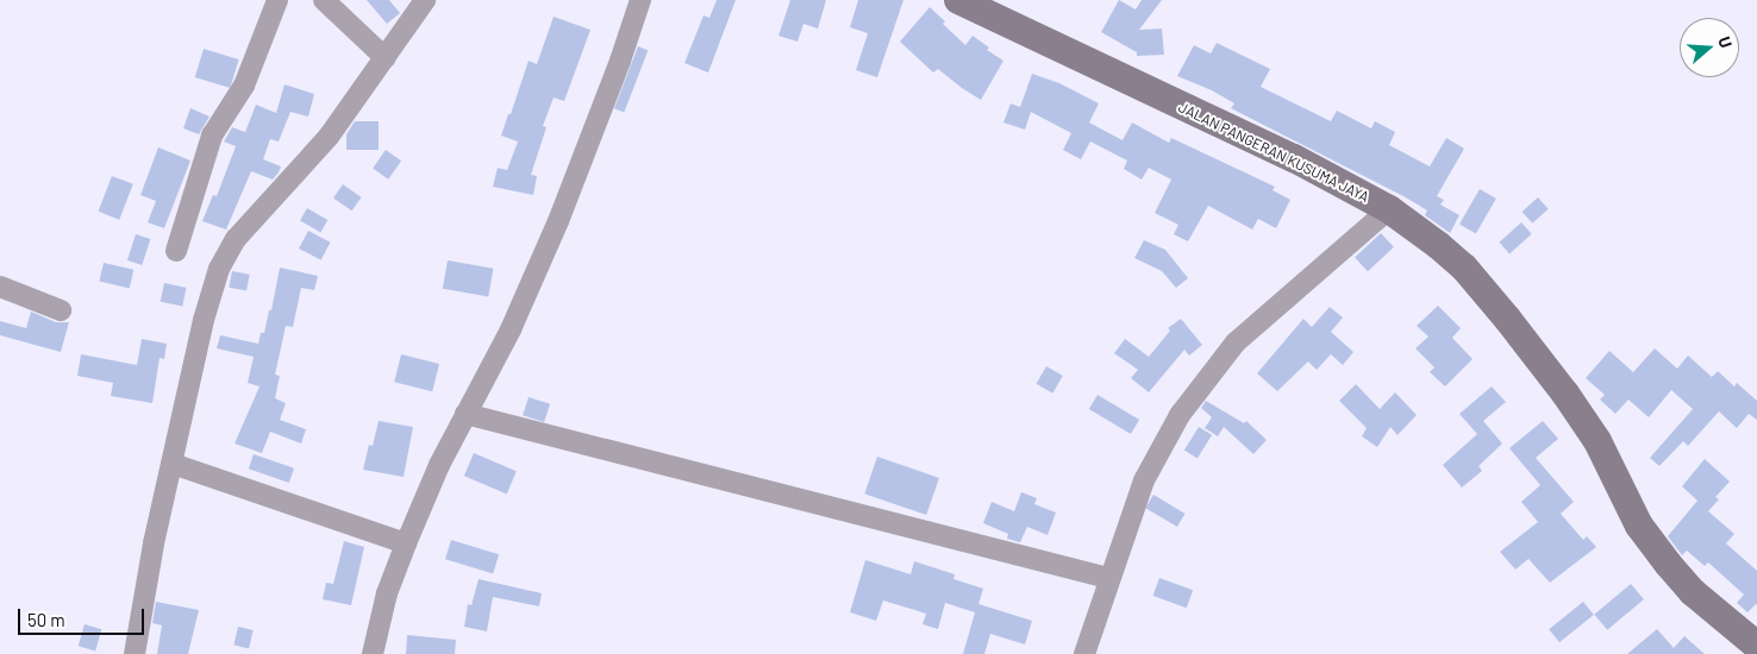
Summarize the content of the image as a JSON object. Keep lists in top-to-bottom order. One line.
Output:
{"streets":{"street":["JALAN PANGERAN KUSUMA JAYA"]},"scale_bar":"50 m","north":"right"}
